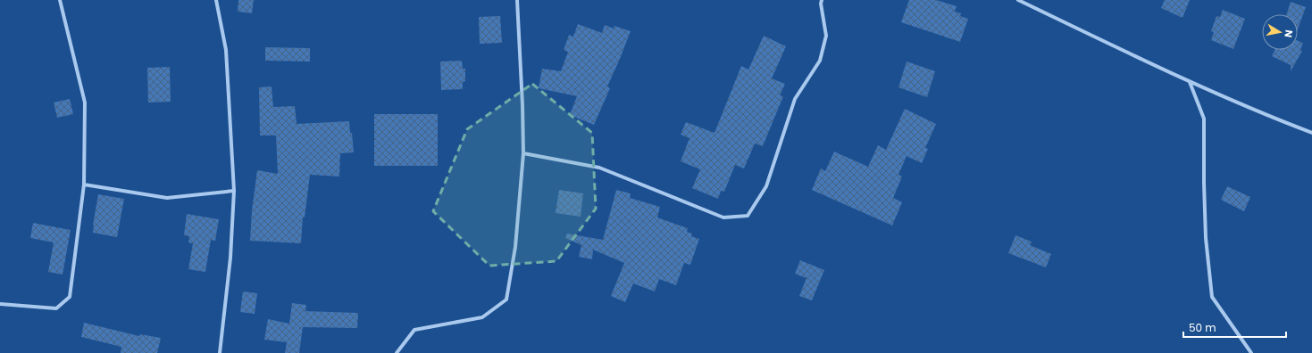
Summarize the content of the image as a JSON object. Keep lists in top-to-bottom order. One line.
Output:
{"scale_bar":"50 m","north":"right"}
